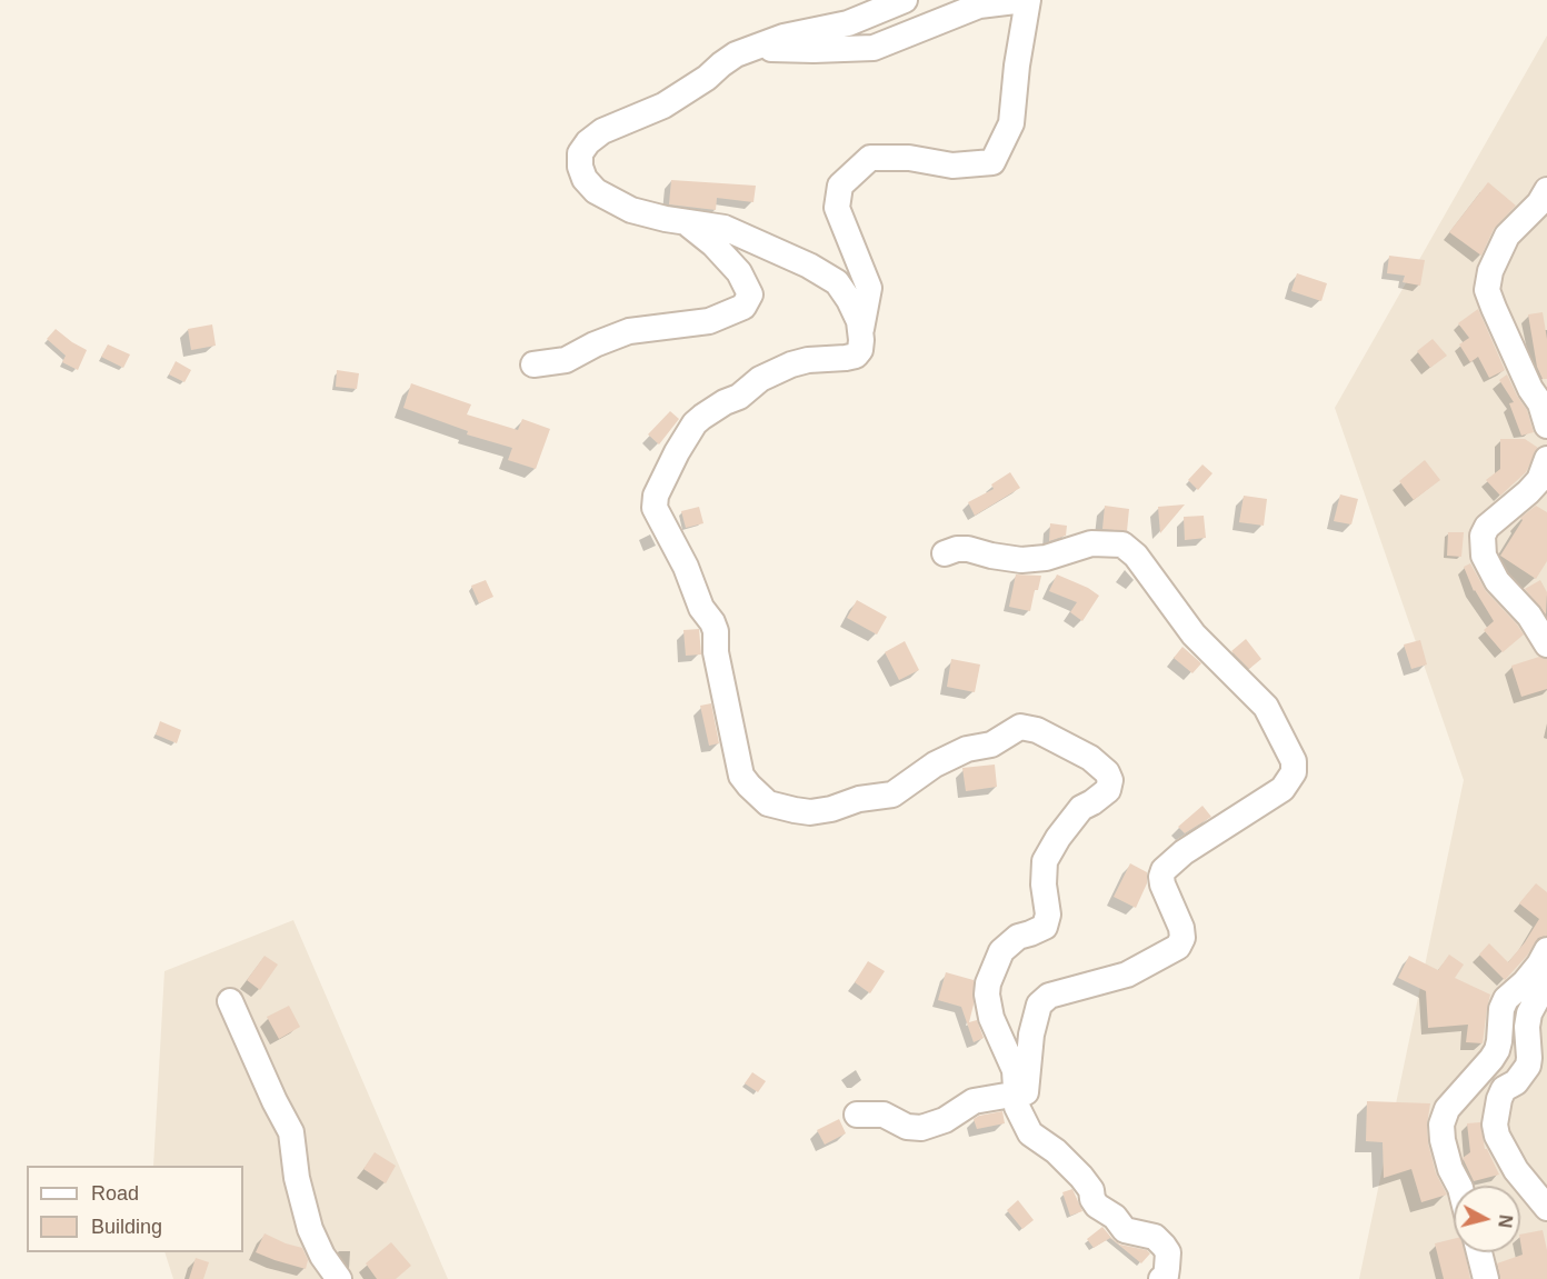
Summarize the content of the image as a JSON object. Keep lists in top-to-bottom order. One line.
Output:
{"legend":["Road","Building"],"north":"right"}
